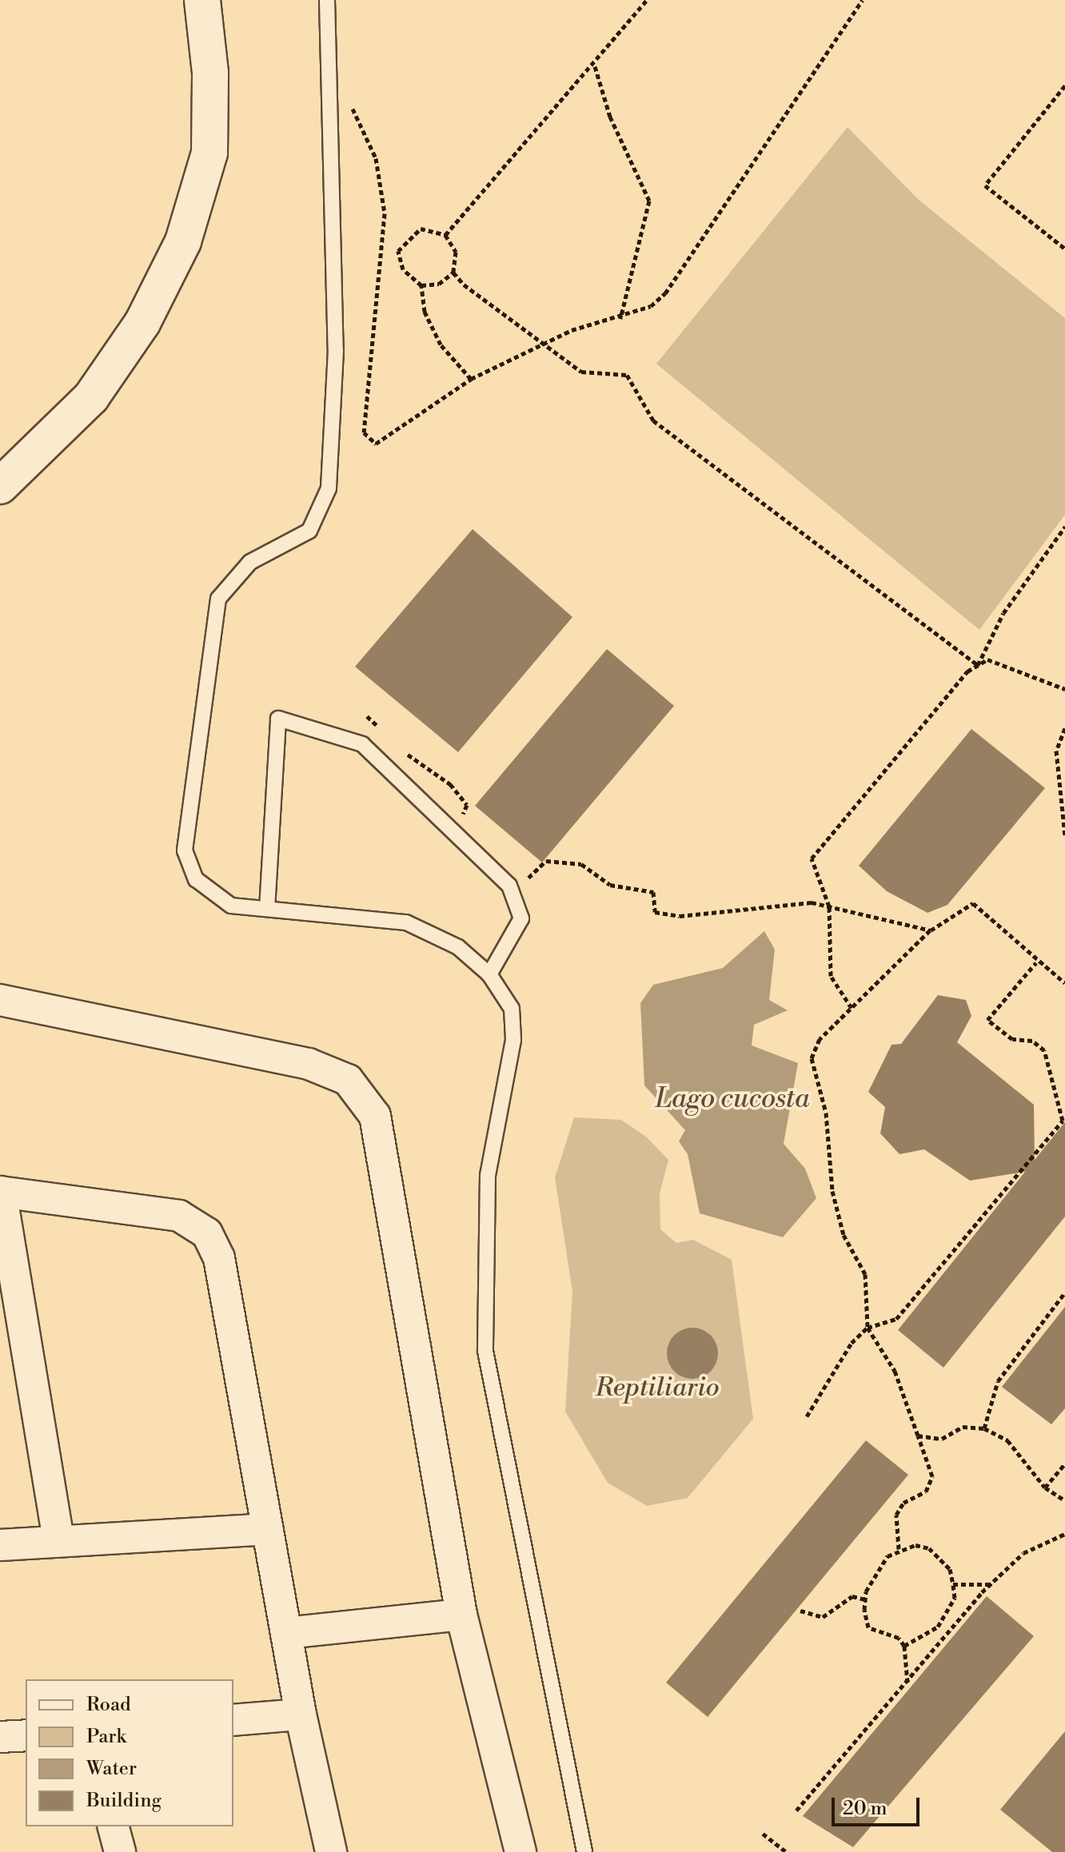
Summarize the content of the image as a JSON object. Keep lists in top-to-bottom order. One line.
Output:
{"water":["Lago cucosta"],"parks":["Reptiliario"],"legend":["Road","Park","Water","Building"],"scale_bar":"20 m"}
